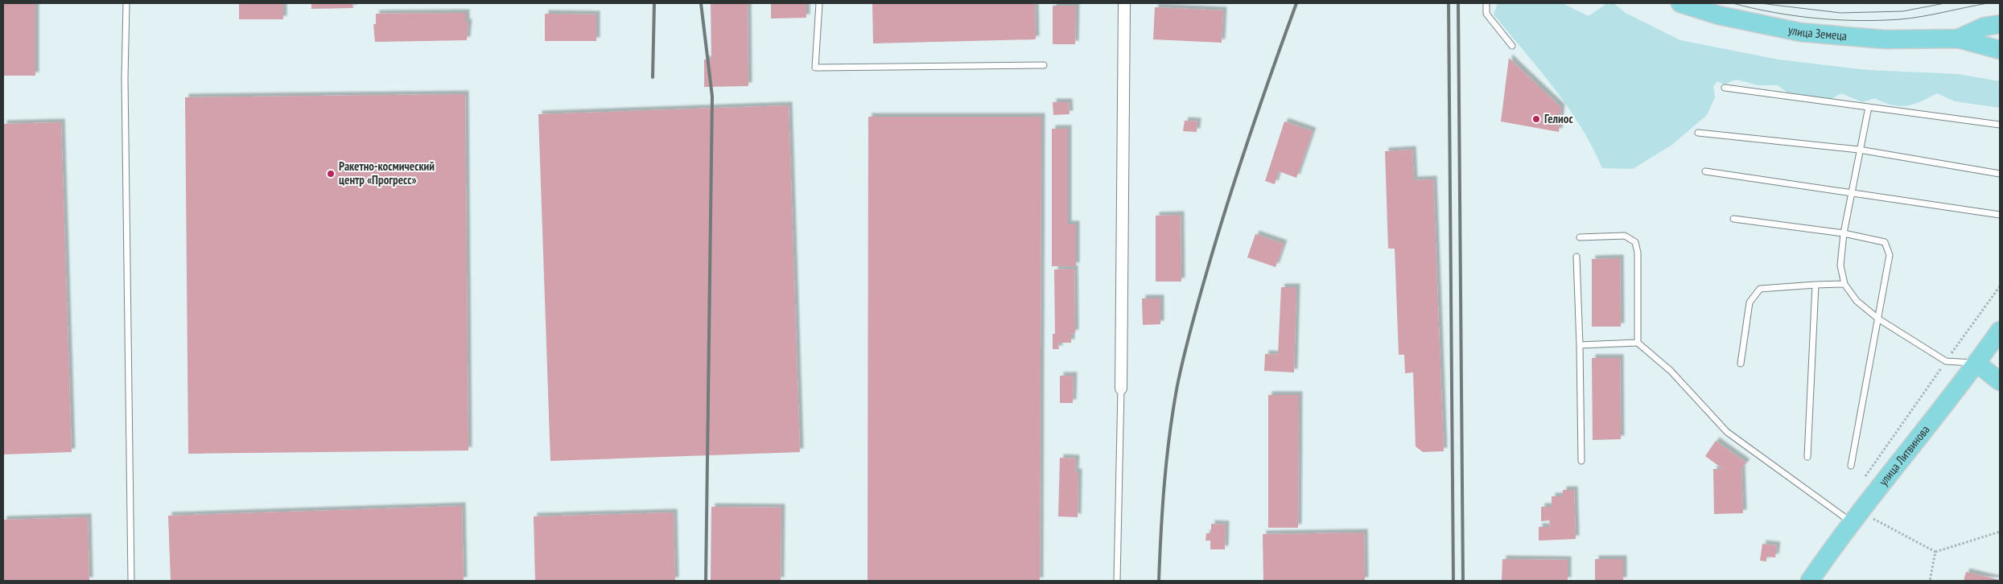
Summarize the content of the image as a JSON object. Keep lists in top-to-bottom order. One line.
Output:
{"streets":{"main road":["улица Земеца","улица Литвинова"]},"places":["Гелиос","Ракетно-космический центр «Прогресс»"]}
